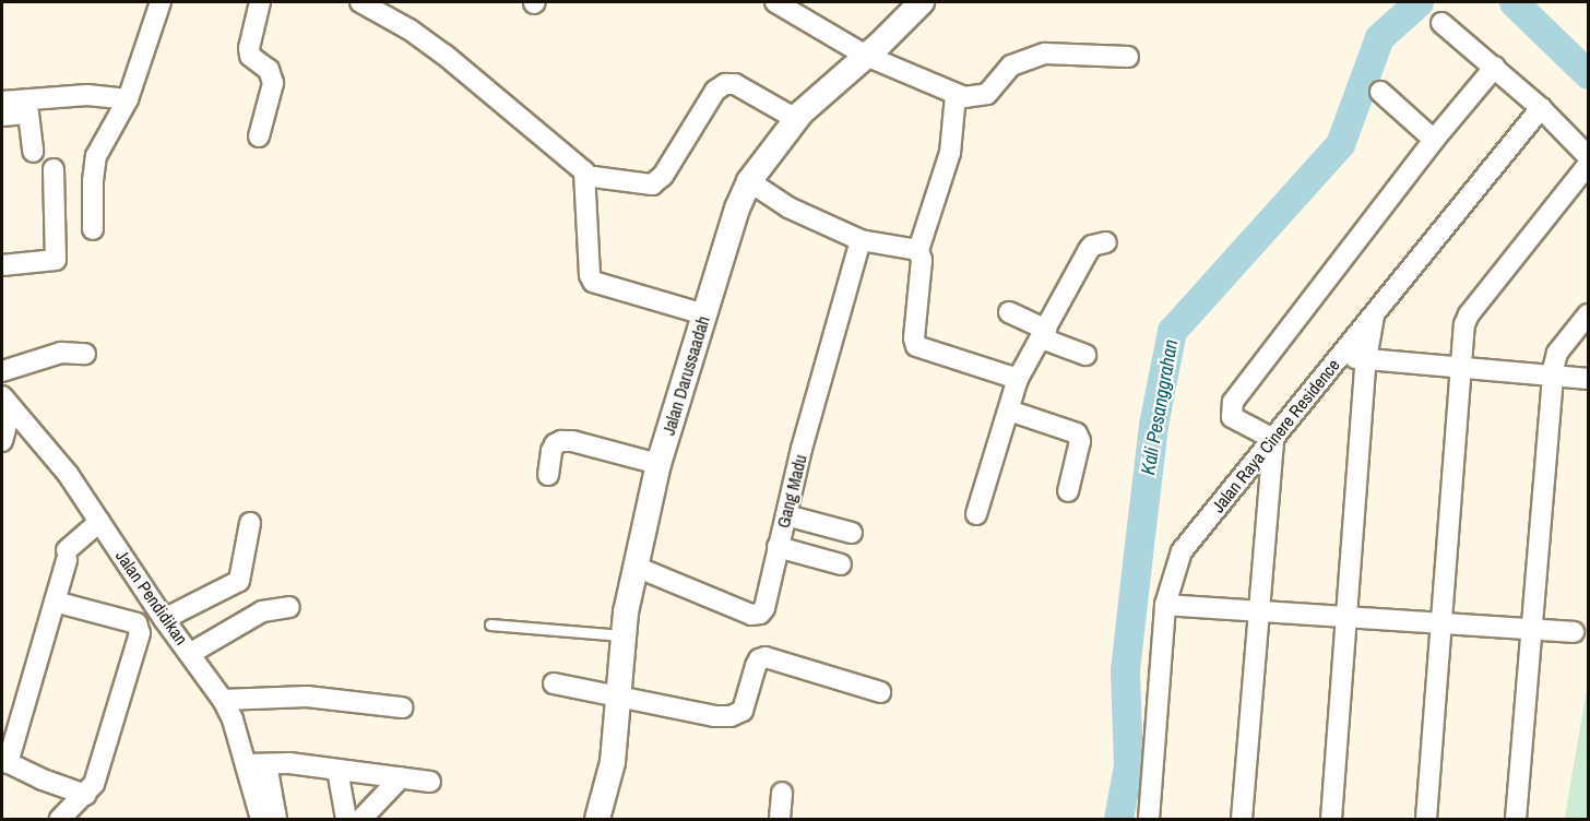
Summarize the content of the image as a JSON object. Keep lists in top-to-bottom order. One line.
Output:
{"streets":{"street":["Jalan Darussaadah","Jalan Raya Cinere Residence","Gang Madu","Jalan Pendidikan"]},"crossings":[["Jalan Darussaadah","Gang Madu"]],"water":["Kali Pesanggrahan"]}
